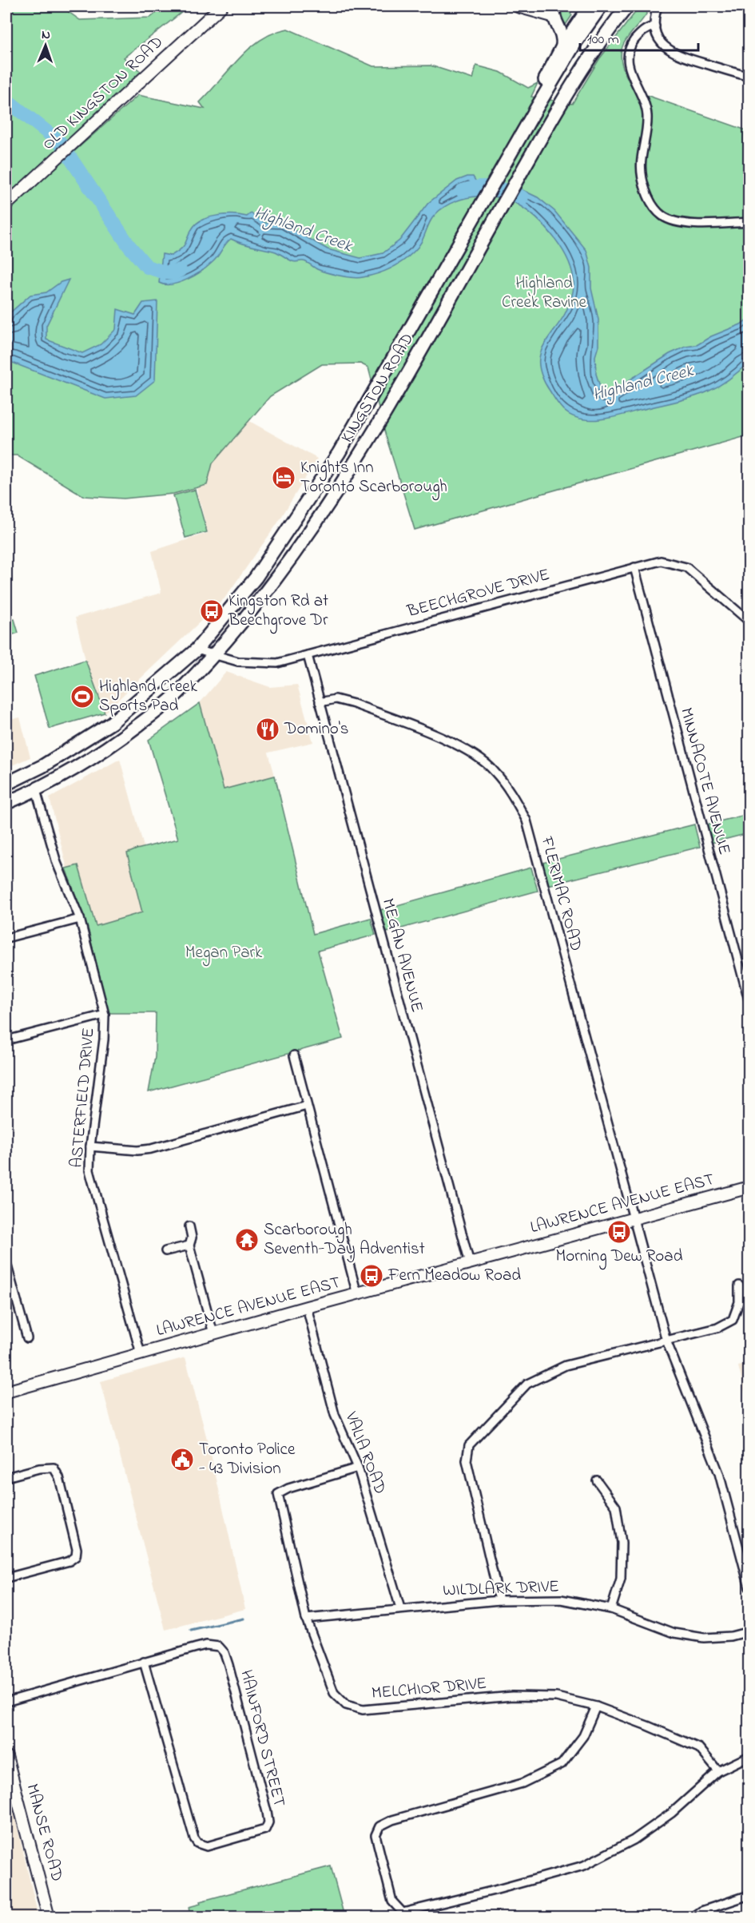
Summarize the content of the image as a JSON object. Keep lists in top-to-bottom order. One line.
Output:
{"streets":{"main road":["OLD KINGSTON ROAD","KINGSTON ROAD","LAWRENCE AVENUE EAST","MANSE ROAD"],"street":["BEECHGROVE DRIVE","MINNACOTE AVENUE","FLERIMAC ROAD","MEGAN AVENUE","ASTERFIELD DRIVE","VALIA ROAD","WILDLARK DRIVE","MELCHIOR DRIVE","HAINFORD STREET"]},"crossings":[["KINGSTON ROAD","BEECHGROVE DRIVE"],["KINGSTON ROAD","ASTERFIELD DRIVE"],["BEECHGROVE DRIVE","MINNACOTE AVENUE"],["BEECHGROVE DRIVE","MEGAN AVENUE"],["FLERIMAC ROAD","MEGAN AVENUE"],["FLERIMAC ROAD","LAWRENCE AVENUE EAST"],["MEGAN AVENUE","LAWRENCE AVENUE EAST"],["ASTERFIELD DRIVE","LAWRENCE AVENUE EAST"],["LAWRENCE AVENUE EAST","VALIA ROAD"],["VALIA ROAD","WILDLARK DRIVE"],["VALIA ROAD","MELCHIOR DRIVE"],["WILDLARK DRIVE","MELCHIOR DRIVE"]],"water":["Highland Creek"],"parks":["Highland Creek Ravine","Megan Park"],"places":{"hotel":["Knights Inn Toronto Scarborough"],"bus stop":["Kingston Rd at Beechgrove Dr","Morning Dew Road","Fern Meadow Road"],"sports":["Highland Creek Sports Pad"],"restaurant":["Domino's"],"temple":["Scarborough Seventh-Day Adventist"],"public building":["Toronto Police - 43 Division"]},"scale_bar":"100 m","north":"top"}
